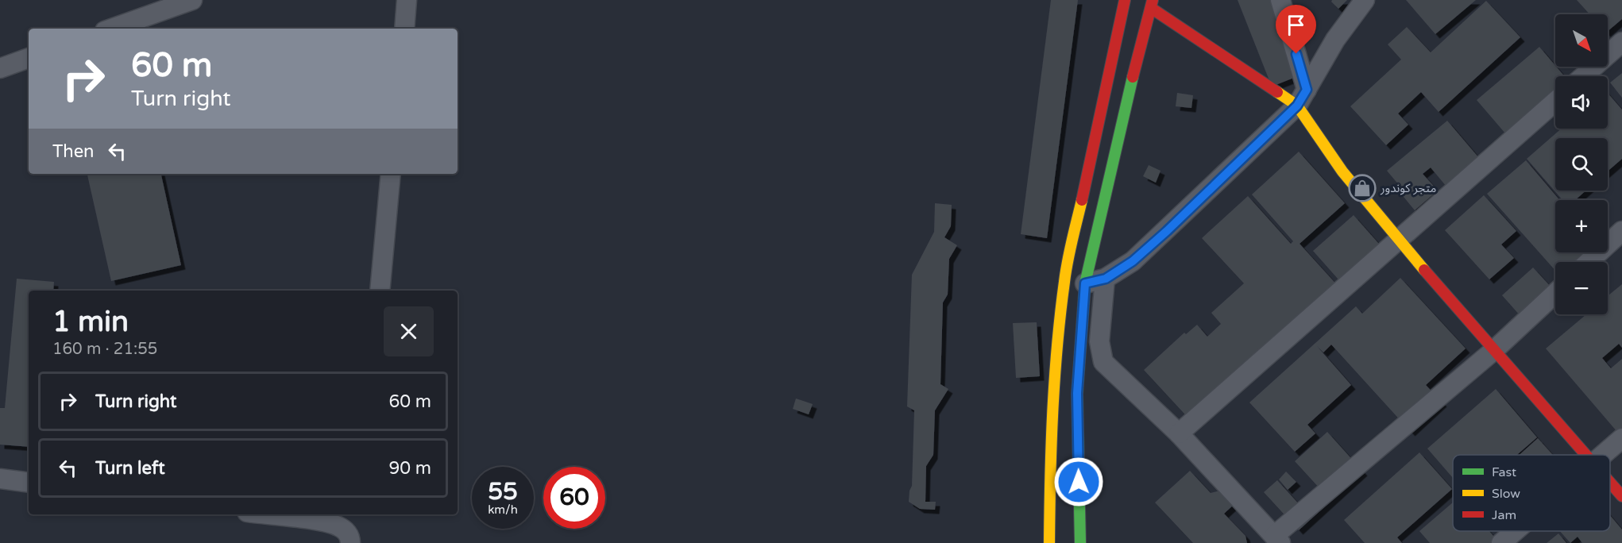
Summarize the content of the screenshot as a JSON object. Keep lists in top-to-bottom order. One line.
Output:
{"places":{"shop":["متجر كوندور"]},"legend":["Fast","Slow","Jam"],"north":"bottom right","page":{"map_buttons":["+","−"],"turn":["60 m","Turn right"],"then":"Then","heading":["1 min","160 m · 21:55"],"list":[{"name":"Turn right","value":"60 m"},{"name":"Turn left","value":"90 m"}],"speed":"55 km/h","limit":"60"}}
